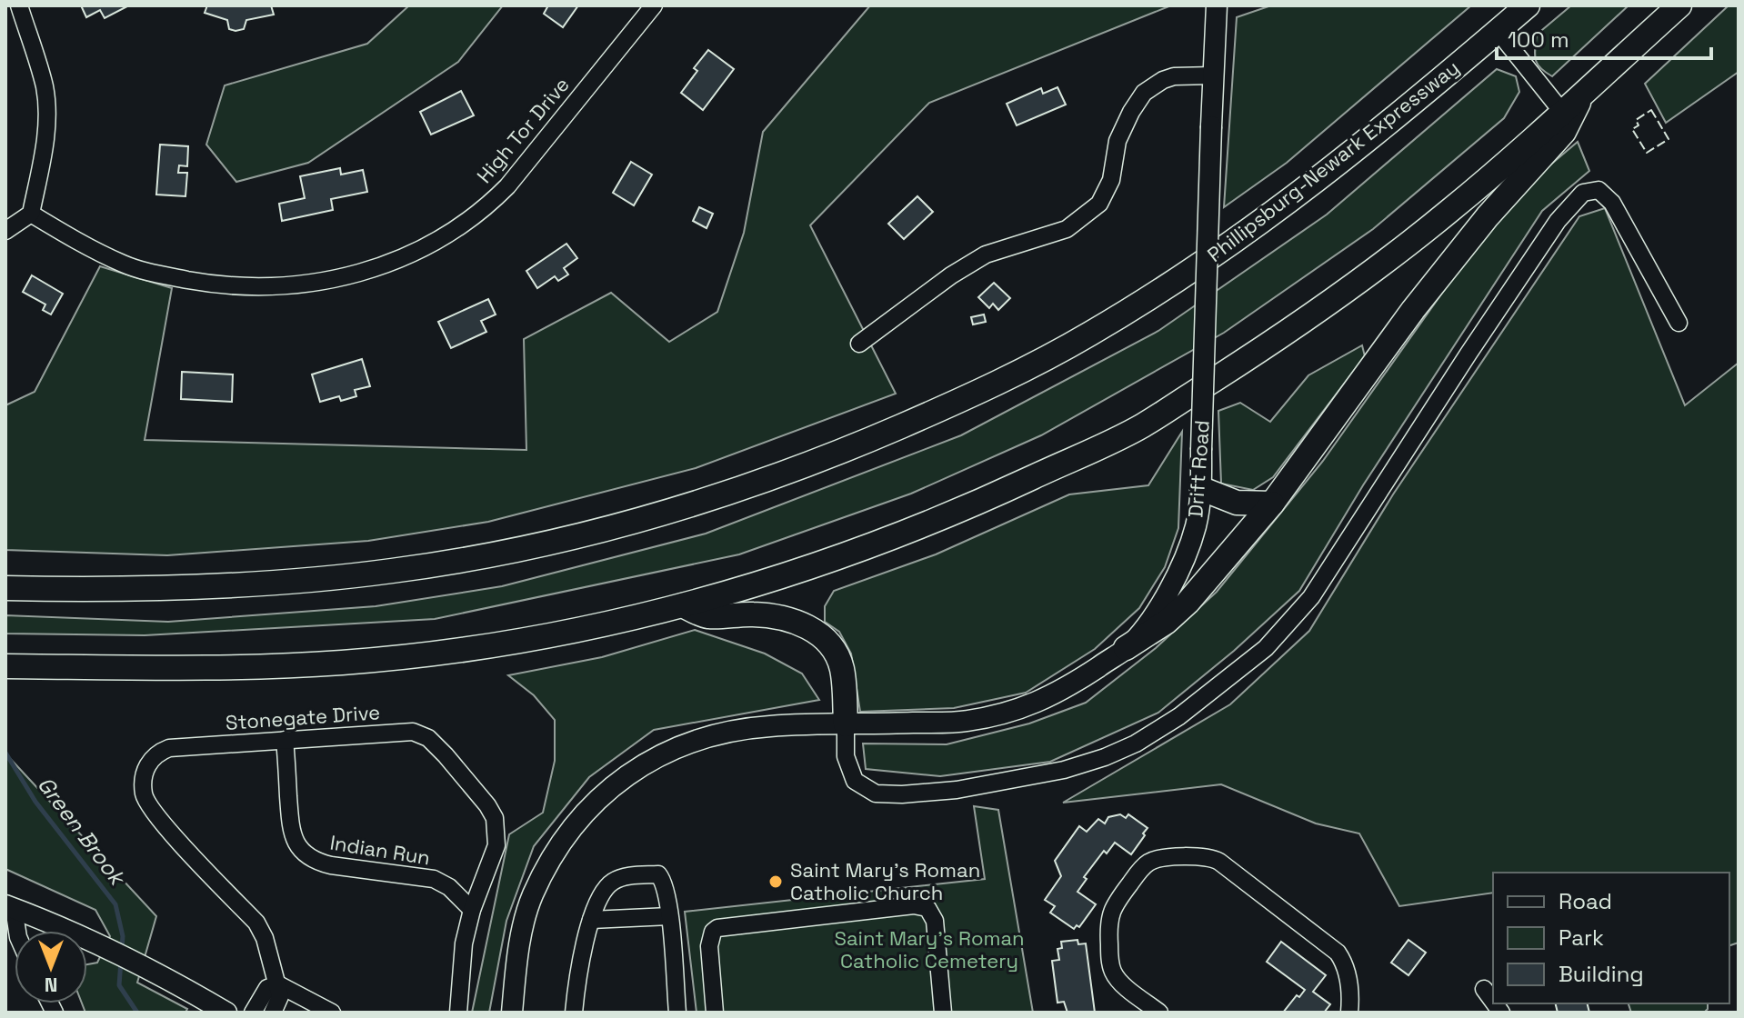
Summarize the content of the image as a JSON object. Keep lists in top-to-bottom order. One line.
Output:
{"streets":{"highway":["Phillipsburg-Newark Expressway"],"main road":["Drift Road"],"street":["High Tor Drive","Stonegate Drive","Indian Run"]},"crossings":[["Stonegate Drive","Indian Run"]],"water":["Green Brook"],"parks":["Saint Mary's Roman Catholic Cemetery"],"places":["Saint Mary's Roman Catholic Church"],"legend":["Road","Park","Building"],"scale_bar":"100 m","north":"bottom"}
